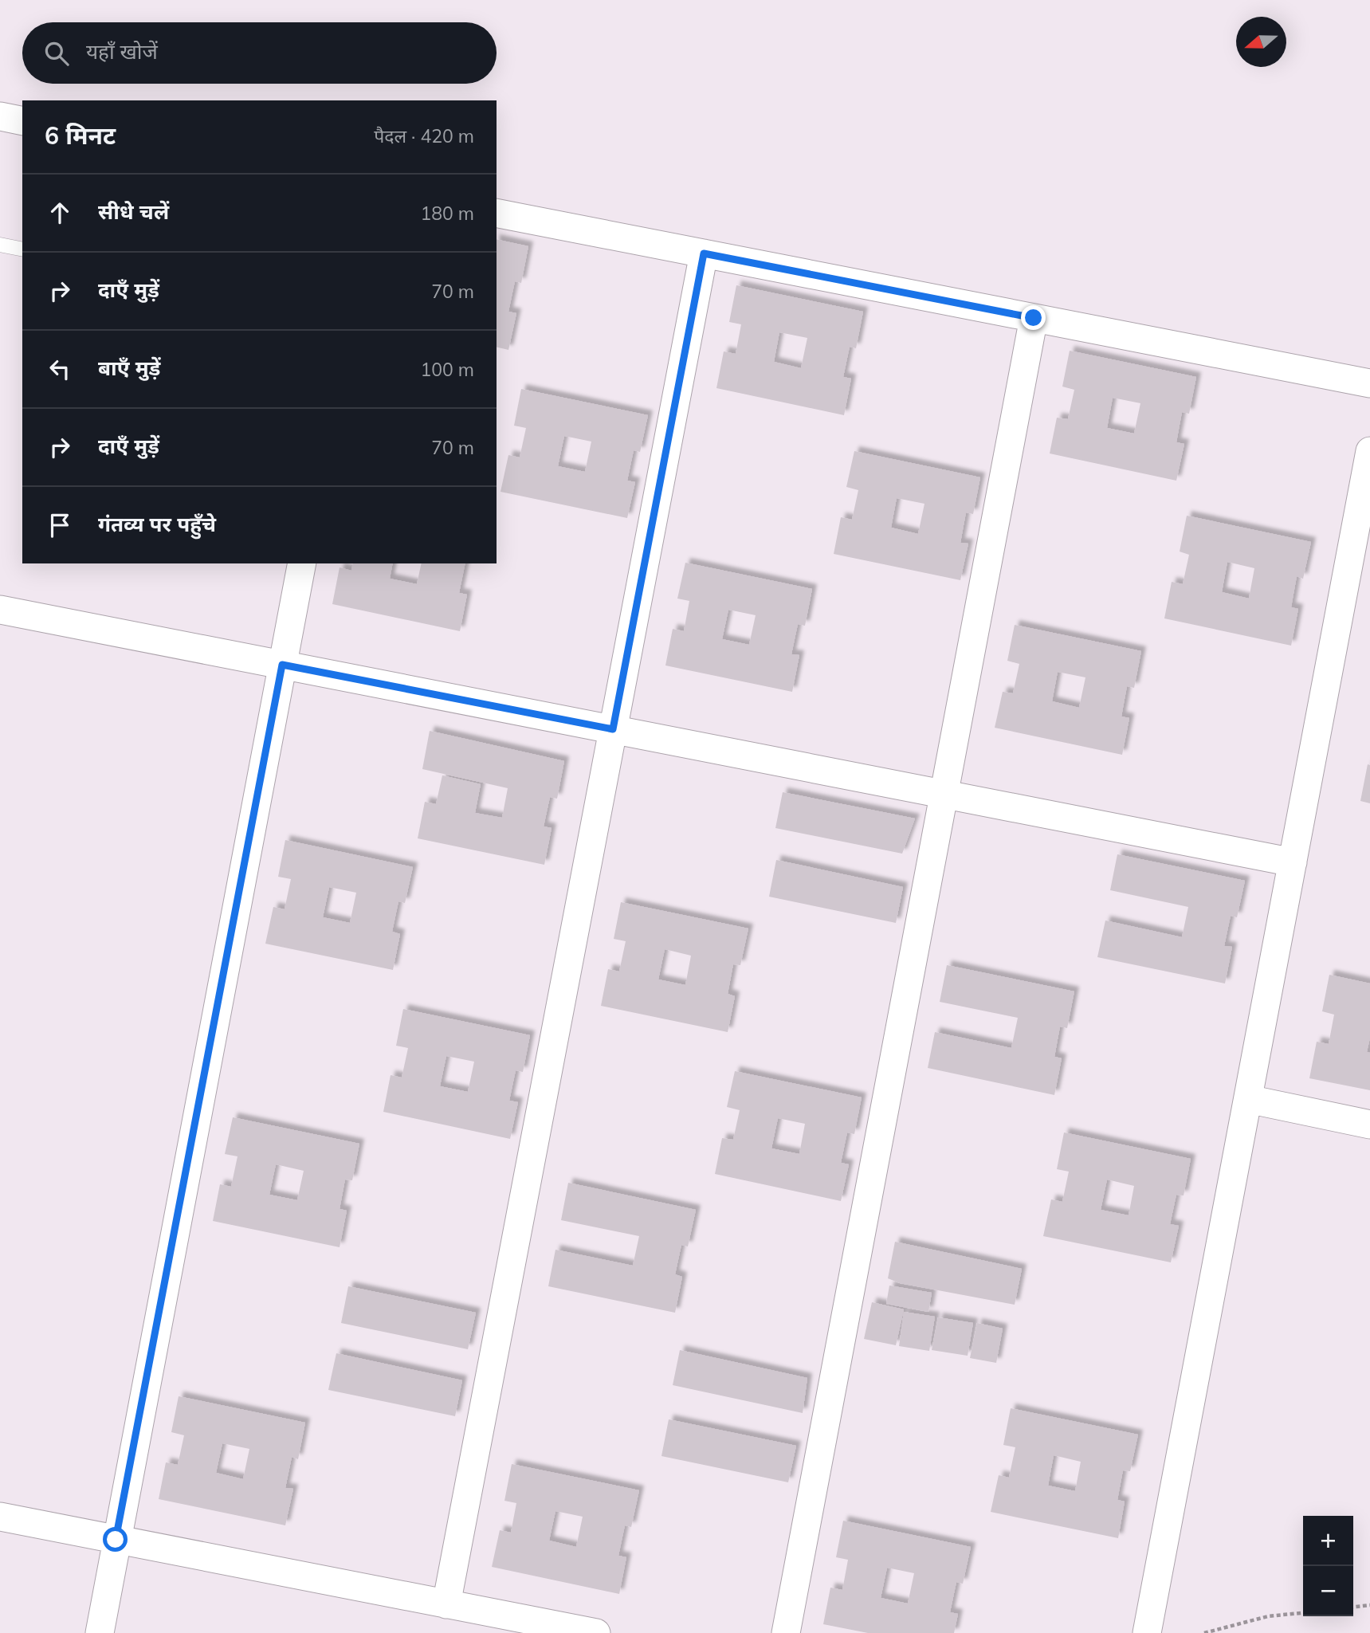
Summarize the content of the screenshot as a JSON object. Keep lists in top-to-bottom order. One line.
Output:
{"north":"left","page":{"search":"यहाँ खोजें","heading":["6 मिनट","पैदल · 420 m"],"list":[["सीधे चलें","180 m"],["दाएँ मुड़ें","70 m"],["बाएँ मुड़ें","100 m"],["दाएँ मुड़ें","70 m"],"गंतव्य पर पहुँचे"],"map_buttons":["+","−"]}}
